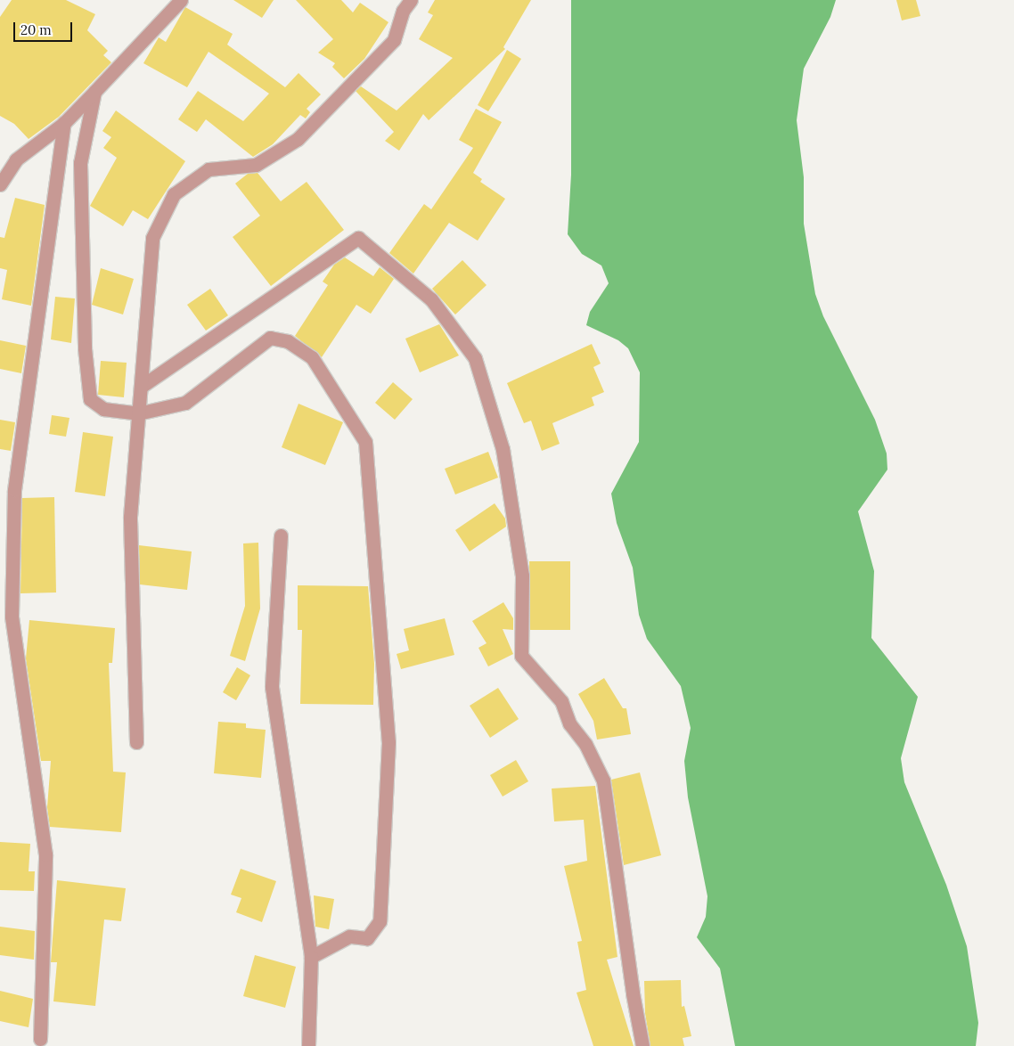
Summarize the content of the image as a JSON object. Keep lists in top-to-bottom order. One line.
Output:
{"scale_bar":"20 m"}
